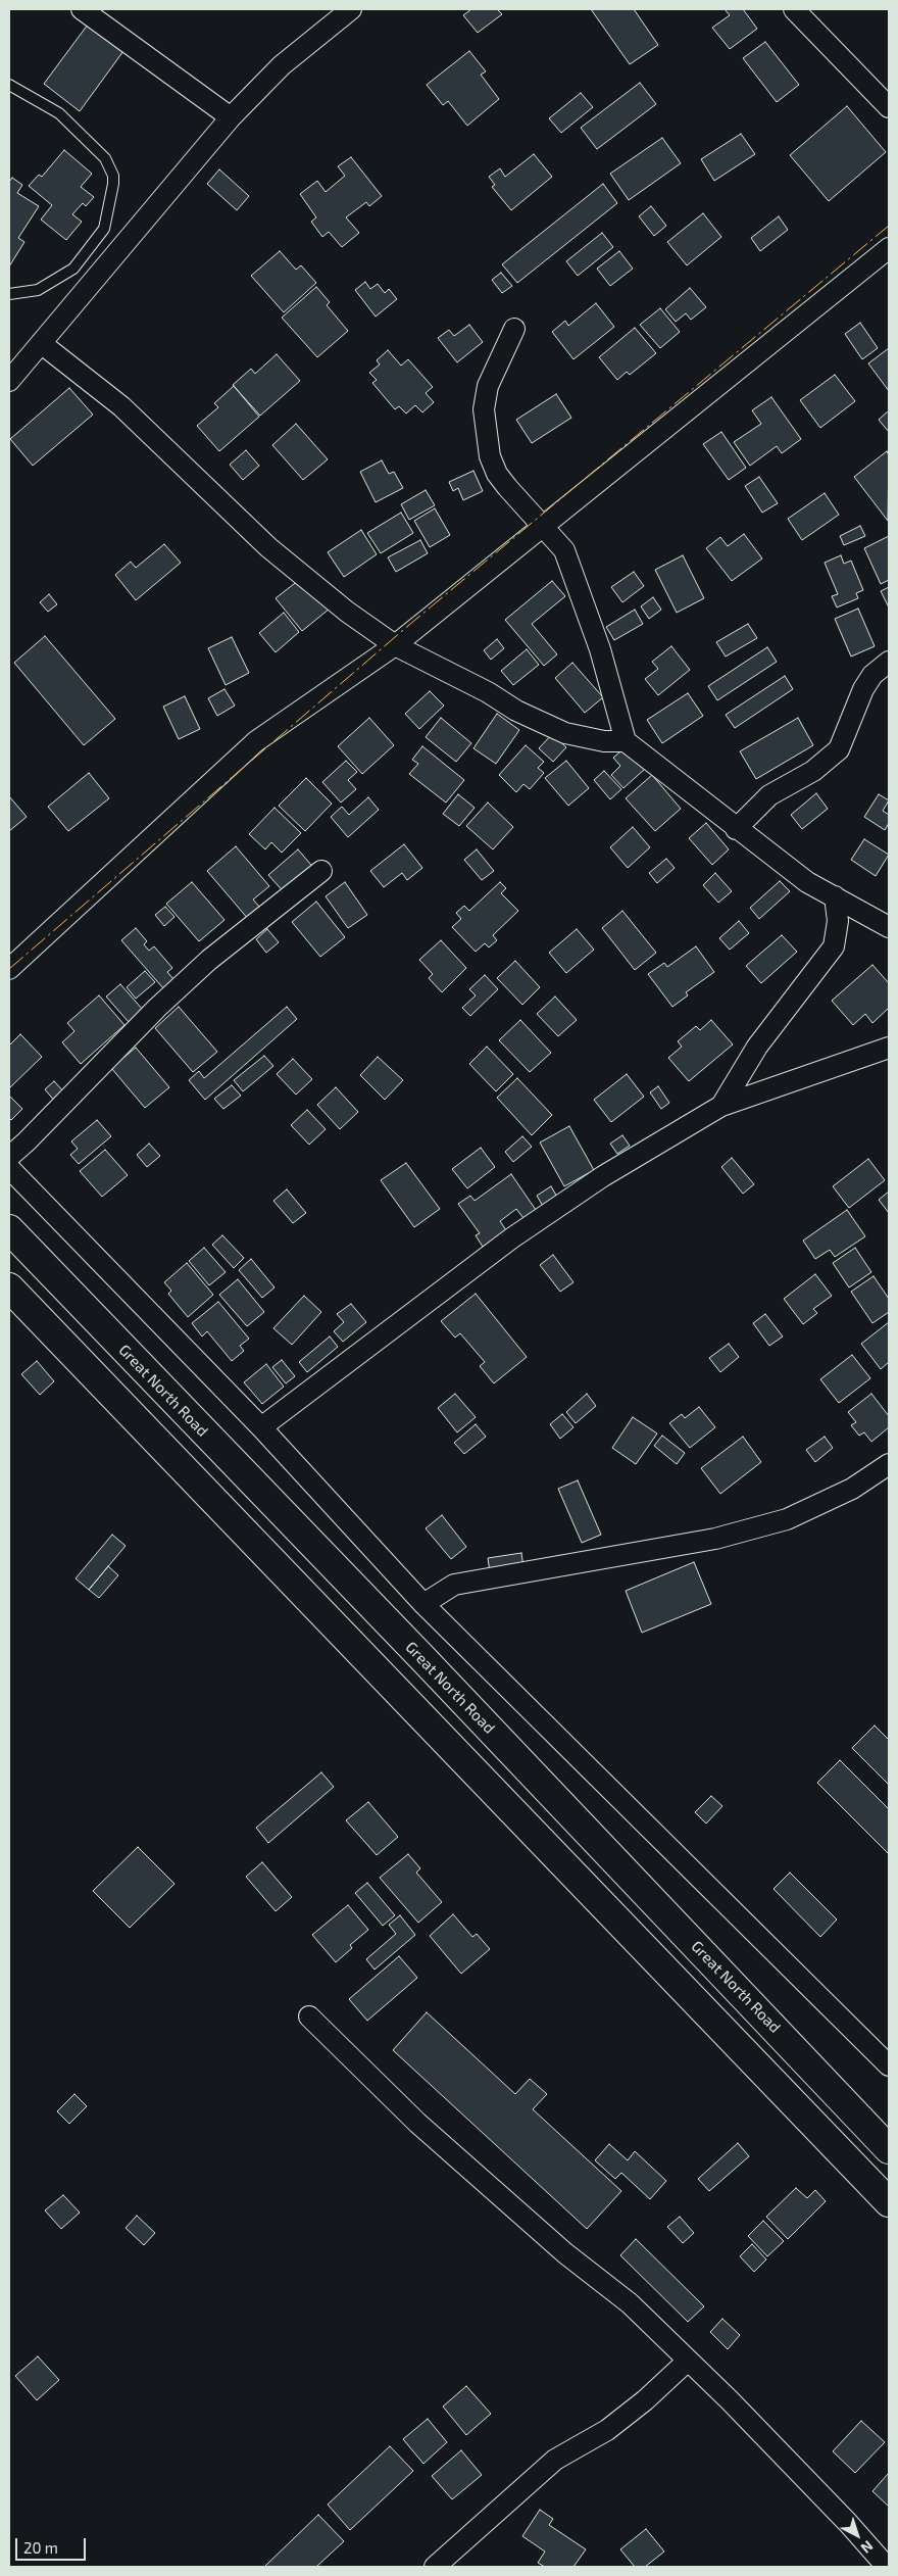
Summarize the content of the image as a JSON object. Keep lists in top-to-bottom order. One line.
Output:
{"streets":{"main road":["Great North Road"]},"scale_bar":"20 m","north":"bottom right"}
